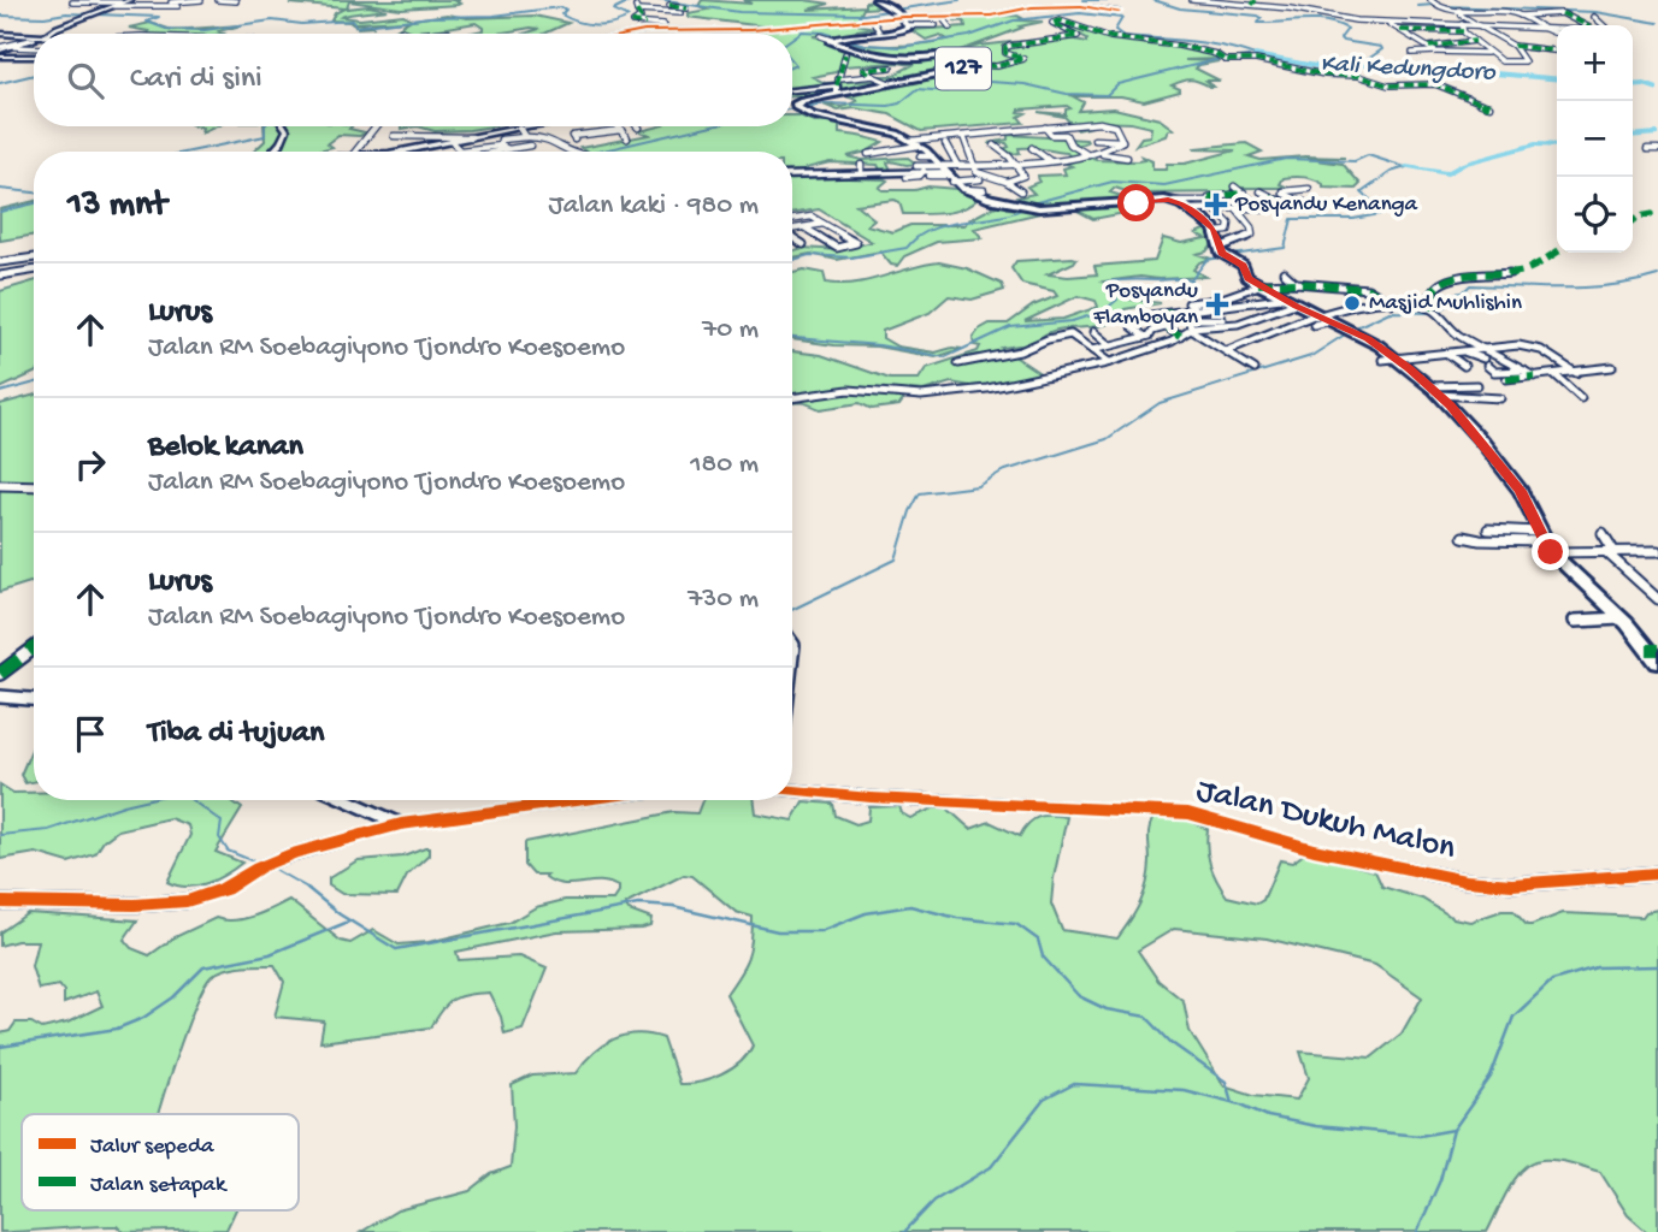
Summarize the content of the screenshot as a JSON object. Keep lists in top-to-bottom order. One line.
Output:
{"streets":{"main road":["127"],"street":["Jalan Dukuh Malon"]},"water":["Kali Kedungdoro"],"places":{"health":["Posyandu Kenanga","Posyandu Flamboyan"],"other":["Masjid Muhlishin"]},"legend":["Jalur sepeda","Jalan setapak"],"page":{"map_buttons":["+","−"],"search":"Cari di sini","heading":["13 mnt","Jalan kaki · 980 m"],"list":[["Lurus","Jalan RM Soebagiyono Tjondro Koesoemo","70 m"],["Belok kanan","Jalan RM Soebagiyono Tjondro Koesoemo","180 m"],["Lurus","Jalan RM Soebagiyono Tjondro Koesoemo","730 m"],"Tiba di tujuan"]}}
